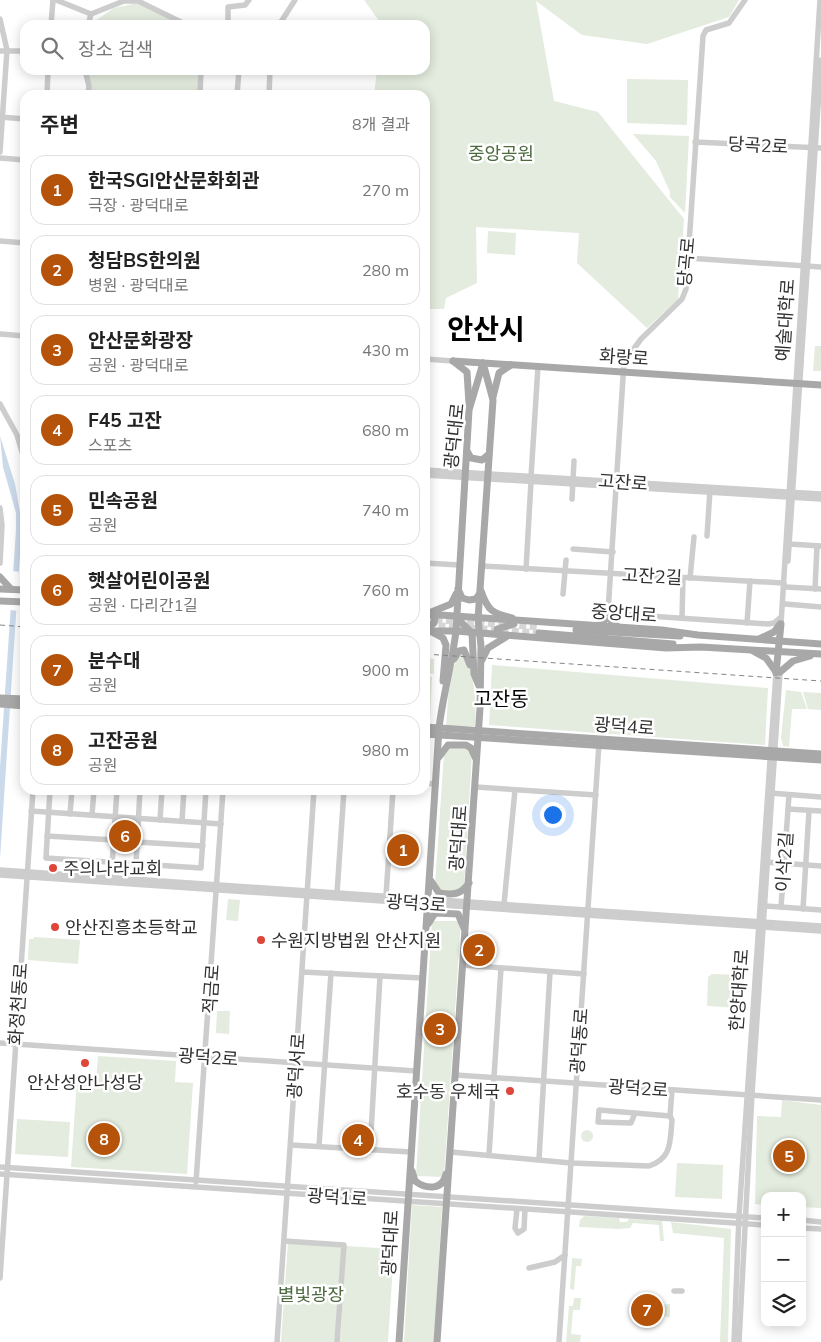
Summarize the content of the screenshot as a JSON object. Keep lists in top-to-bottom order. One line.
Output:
{"streets":{"main road":["예술대학로","화랑로","광덕대로","중앙대로","광덕4로","한양대학로"],"street":["당곡2로","당곡로","고잔로","고잔2길","이삭2길","광덕3로","적금로","화정천동로","광덕동로","광덕2로","광덕서로","광덕1로"]},"crossings":[["당곡2로","당곡로"],["당곡2로","예술대학로"],["당곡로","화랑로"],["당곡로","고잔로"],["당곡로","고잔2길"],["예술대학로","화랑로"],["예술대학로","고잔로"],["예술대학로","고잔2길"],["예술대학로","중앙대로"],["예술대학로","한양대학로"],["화랑로","광덕대로"],["광덕대로","고잔로"],["광덕대로","고잔2길"],["광덕대로","중앙대로"],["광덕대로","광덕4로"],["광덕대로","광덕3로"],["광덕대로","광덕2로"],["광덕대로","광덕1로"],["중앙대로","한양대학로"],["광덕4로","한양대학로"],["광덕4로","광덕동로"],["광덕3로","적금로"],["광덕3로","한양대학로"],["광덕3로","화정천동로"],["광덕3로","광덕동로"],["광덕3로","광덕서로"],["적금로","광덕2로"],["적금로","광덕1로"],["한양대학로","광덕2로"],["한양대학로","광덕1로"],["화정천동로","광덕2로"],["화정천동로","광덕1로"],["광덕동로","광덕2로"],["광덕동로","광덕1로"],["광덕2로","광덕서로"],["광덕서로","광덕1로"]],"districts":["안산시","고잔동"],"parks":["중앙공원","별빛광장"],"places":["주의나라교회","안산진흥초등학교","수원지방법원 안산지원","안산성안나성당","호수동 우체국"],"page":{"search":"장소 검색","heading":["주변","8개 결과"],"list":[{"mark":"1","name":"한국SGI안산문화회관","note":"극장 · 광덕대로","value":"270 m"},{"mark":"2","name":"청담BS한의원","note":"병원 · 광덕대로","value":"280 m"},{"mark":"3","name":"안산문화광장","note":"공원 · 광덕대로","value":"430 m"},{"mark":"4","name":"F45 고잔","note":"스포츠","value":"680 m"},{"mark":"5","name":"민속공원","note":"공원","value":"740 m"},{"mark":"6","name":"햇살어린이공원","note":"공원 · 다리간1길","value":"760 m"},{"mark":"7","name":"분수대","note":"공원","value":"900 m"},{"mark":"8","name":"고잔공원","note":"공원","value":"980 m"}],"pins":["6","1","2","3","8","4","5","7"],"map_buttons":["+","−"]}}
